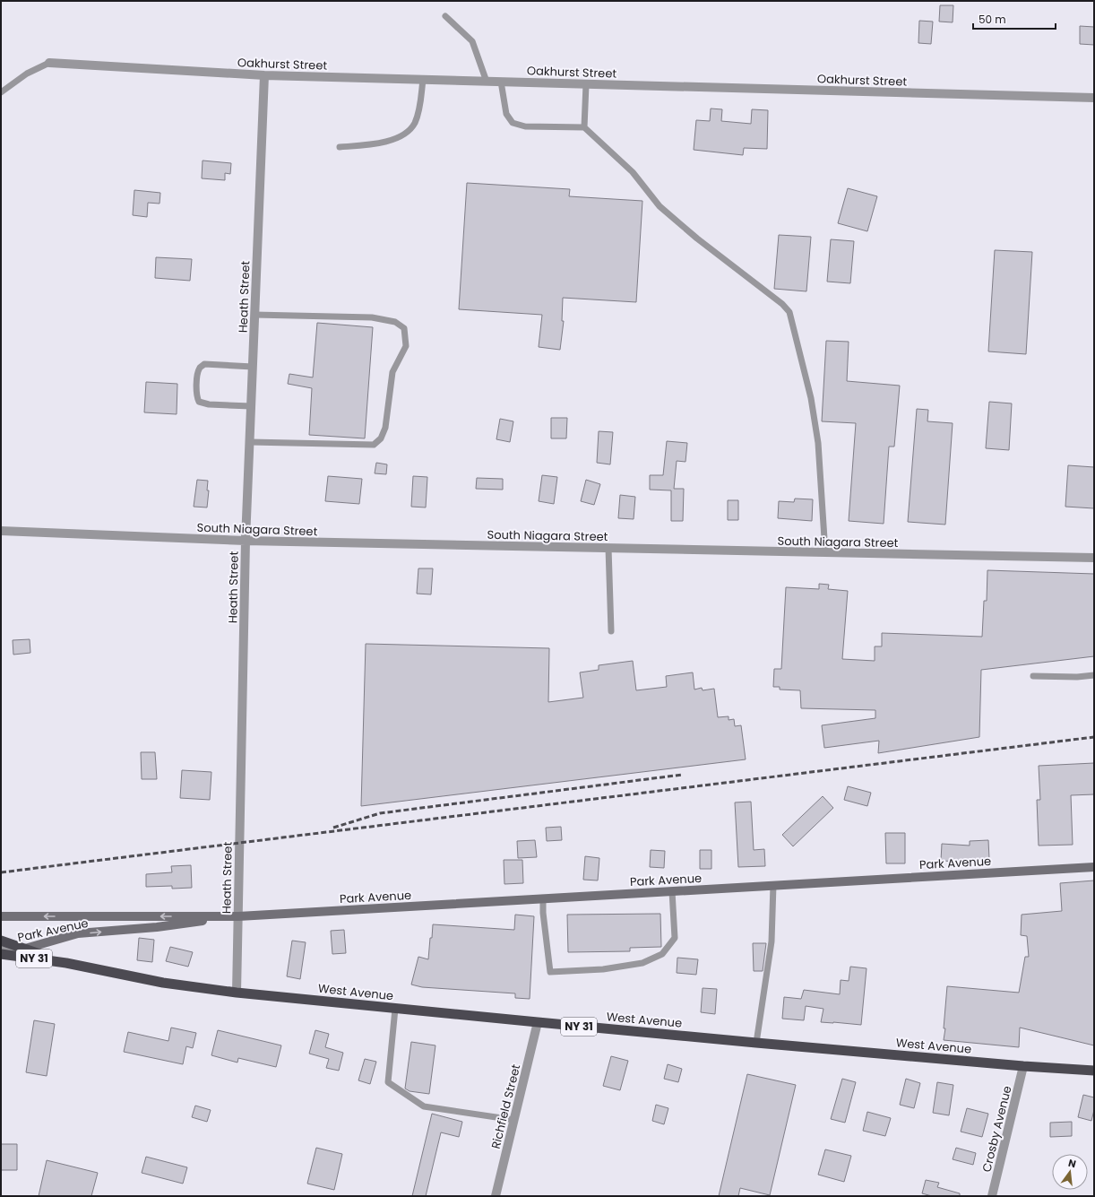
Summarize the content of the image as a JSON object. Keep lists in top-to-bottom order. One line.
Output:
{"streets":{"highway":["NY 31","West Avenue"],"main road":["Park Avenue"],"street":["Oakhurst Street","Heath Street","South Niagara Street","Richfield Street","Crosby Avenue"]},"crossings":[["Oakhurst Street","Heath Street"],["Heath Street","South Niagara Street"],["Heath Street","Park Avenue"],["Heath Street","West Avenue"],["Park Avenue","NY 31"],["NY 31","West Avenue"],["West Avenue","Richfield Street"],["West Avenue","Crosby Avenue"]],"scale_bar":"50 m","north":"top"}
